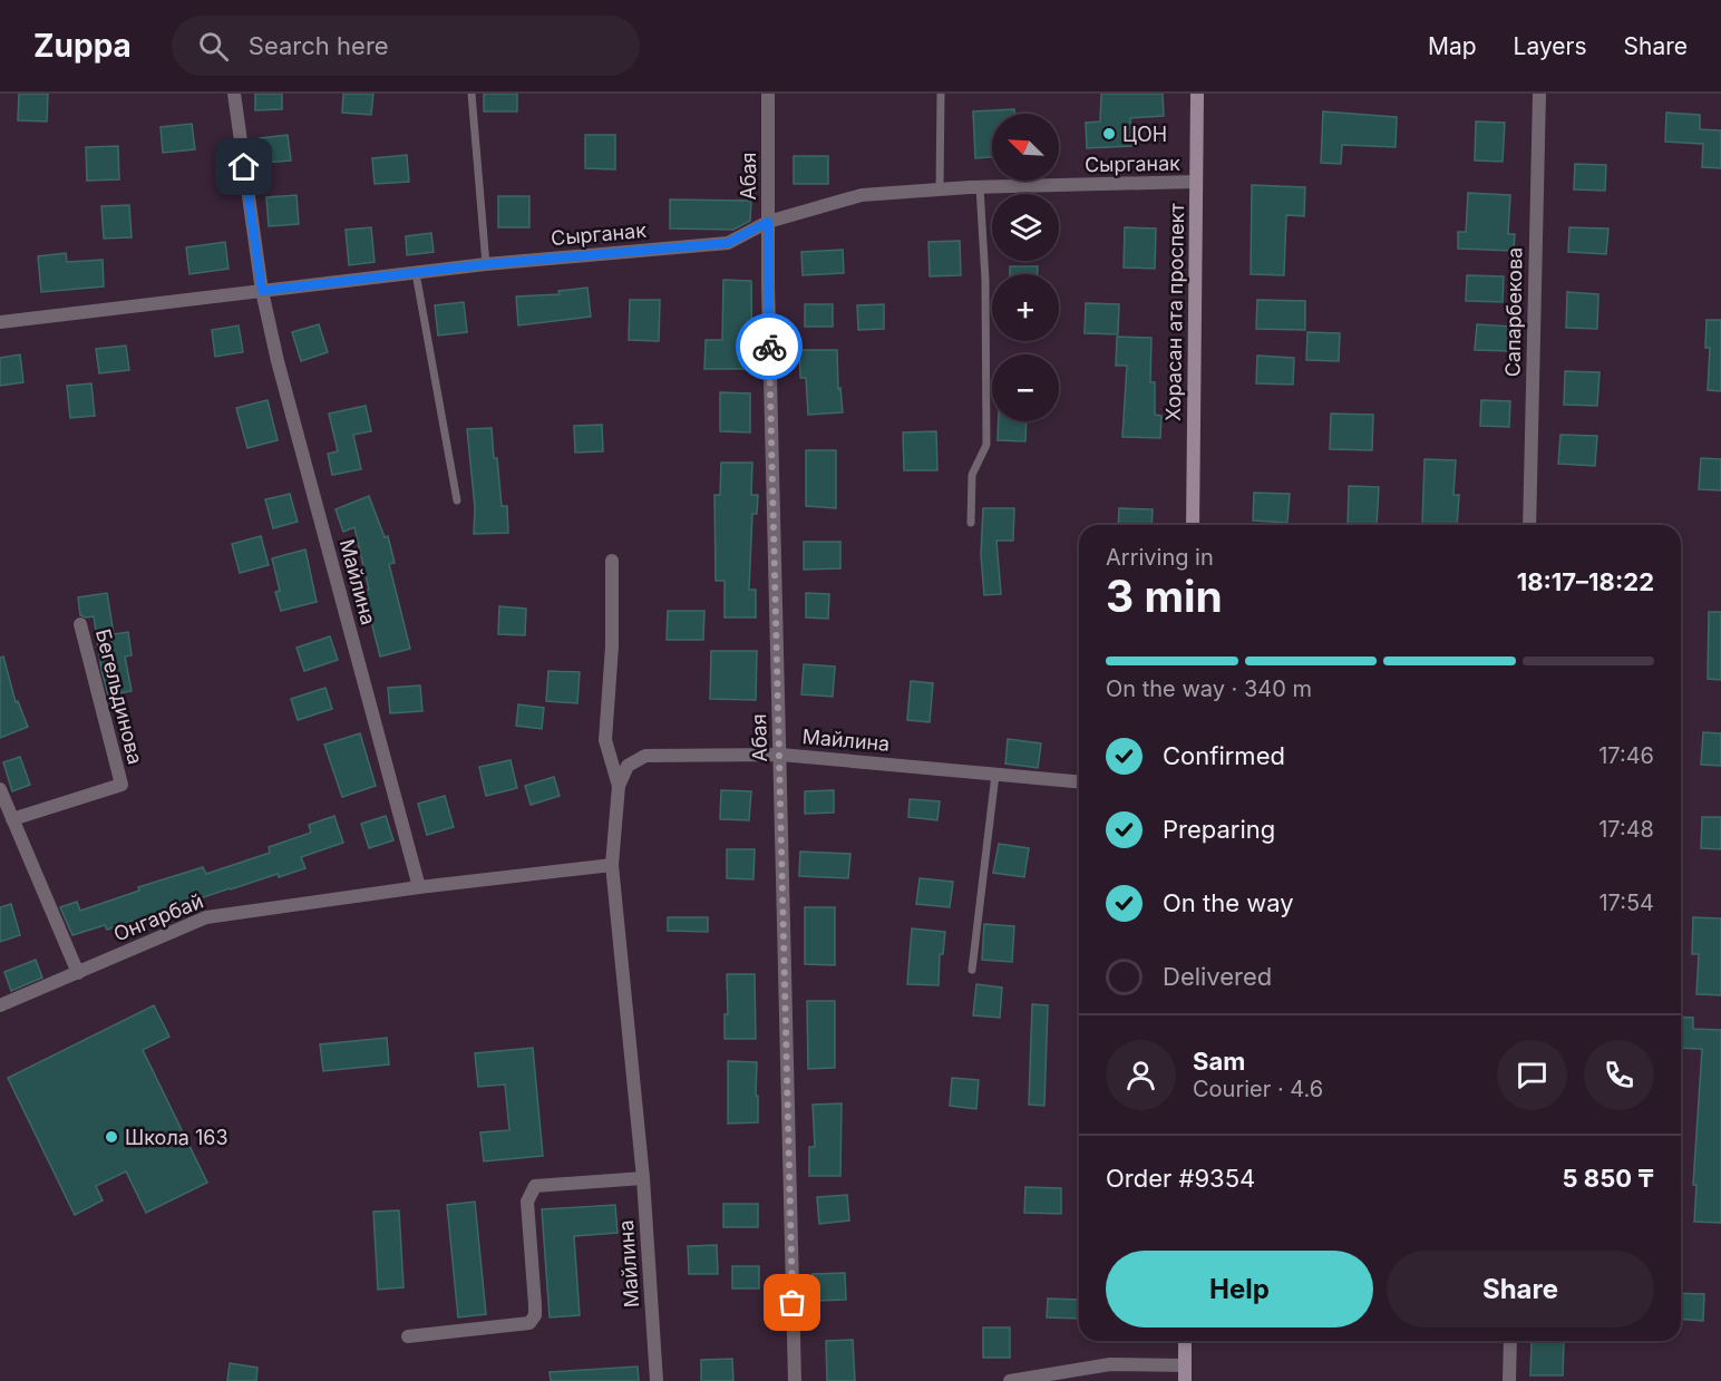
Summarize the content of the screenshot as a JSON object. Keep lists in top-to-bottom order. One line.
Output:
{"streets":{"main road":["Хорасан ата проспект"],"street":["Сырганак","Абая","Сапарбекова","Майлина","Бегельдинова","Онгарбай"]},"crossings":[["Сырганак","Абая"],["Сырганак","Хорасан ата проспект"],["Сырганак","Майлина"],["Абая","Майлина"],["Майлина","Онгарбай"]],"places":["ЦОН","Школа 163"],"north":"top left","page":{"header":"Zuppa","search":"Search here","nav":["Map","Layers","Share"],"map_buttons":["+","−"],"heading":["3 min","Arriving in","18:17–18:22"],"panel":["Sam","Courier · 4.6","Order #9354","5 850 ₸"],"bar":"On the way · 340 m","list":[["Confirmed","17:46"],["Preparing","17:48"],["On the way","17:54"],"Delivered"],"buttons":["Help","Share"]}}
